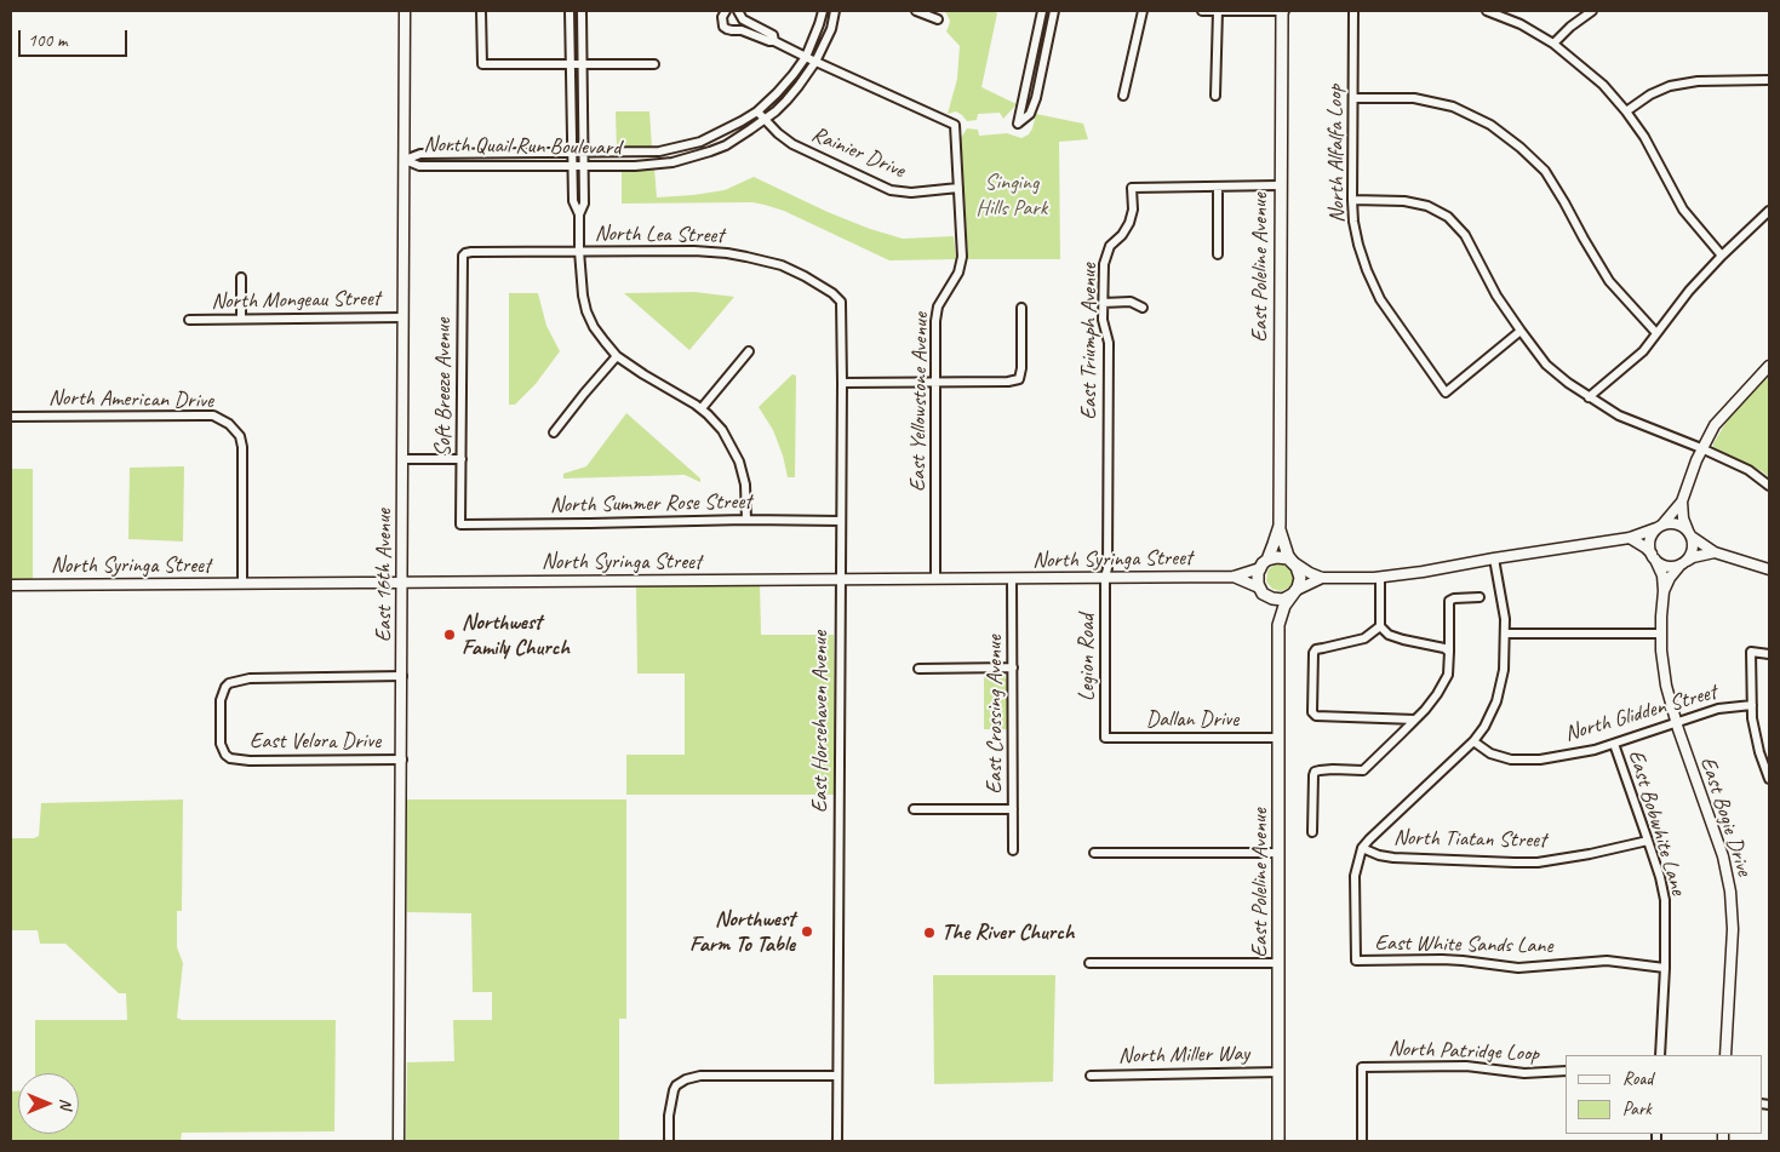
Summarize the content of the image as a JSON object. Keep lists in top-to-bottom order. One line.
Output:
{"streets":{"main road":["East Poleline Avenue"],"street":["North Quail Run Boulevard","Rainier Drive","North Alfalfa Loop","North Lea Street","North Mongeau Street","East Triumph Avenue","Soft Breeze Avenue","North American Drive","East Yellowstone Avenue","North Summer Rose Street","North Syringa Street","East 16th Avenue","Legion Road","North Glidden Street","East Crossing Avenue","Dallan Drive","East Horsehaven Avenue","East Velora Drive","East Bogie Drive","East Bobwhite Lane","North Tiatan Street","East White Sands Lane","North Patridge Loop","North Miller Way"]},"crossings":[["North Quail Run Boulevard","Rainier Drive"],["North Quail Run Boulevard","East Yellowstone Avenue"],["North Quail Run Boulevard","East 16th Avenue"],["Rainier Drive","East Yellowstone Avenue"],["North Lea Street","Soft Breeze Avenue"],["North Lea Street","East Horsehaven Avenue"],["East Poleline Avenue","East Triumph Avenue"],["East Poleline Avenue","North Syringa Street"],["East Poleline Avenue","Dallan Drive"],["East Poleline Avenue","North Miller Way"],["North Mongeau Street","East 16th Avenue"],["East Triumph Avenue","North Syringa Street"],["East Triumph Avenue","Legion Road"],["Soft Breeze Avenue","North Summer Rose Street"],["North American Drive","North Syringa Street"],["East Yellowstone Avenue","North Syringa Street"],["North Summer Rose Street","East Horsehaven Avenue"],["North Syringa Street","East 16th Avenue"],["North Syringa Street","Legion Road"],["North Syringa Street","East Crossing Avenue"],["North Syringa Street","East Horsehaven Avenue"],["East 16th Avenue","East Velora Drive"],["Legion Road","Dallan Drive"],["North Glidden Street","East Bogie Drive"],["North Glidden Street","East Bobwhite Lane"],["East Bobwhite Lane","North Tiatan Street"],["East Bobwhite Lane","East White Sands Lane"],["North Tiatan Street","East White Sands Lane"]],"parks":["Singing Hills Park"],"places":["Northwest Family Church","Northwest Farm To Table","The River Church"],"legend":["Road","Park"],"scale_bar":"100 m","north":"right"}
